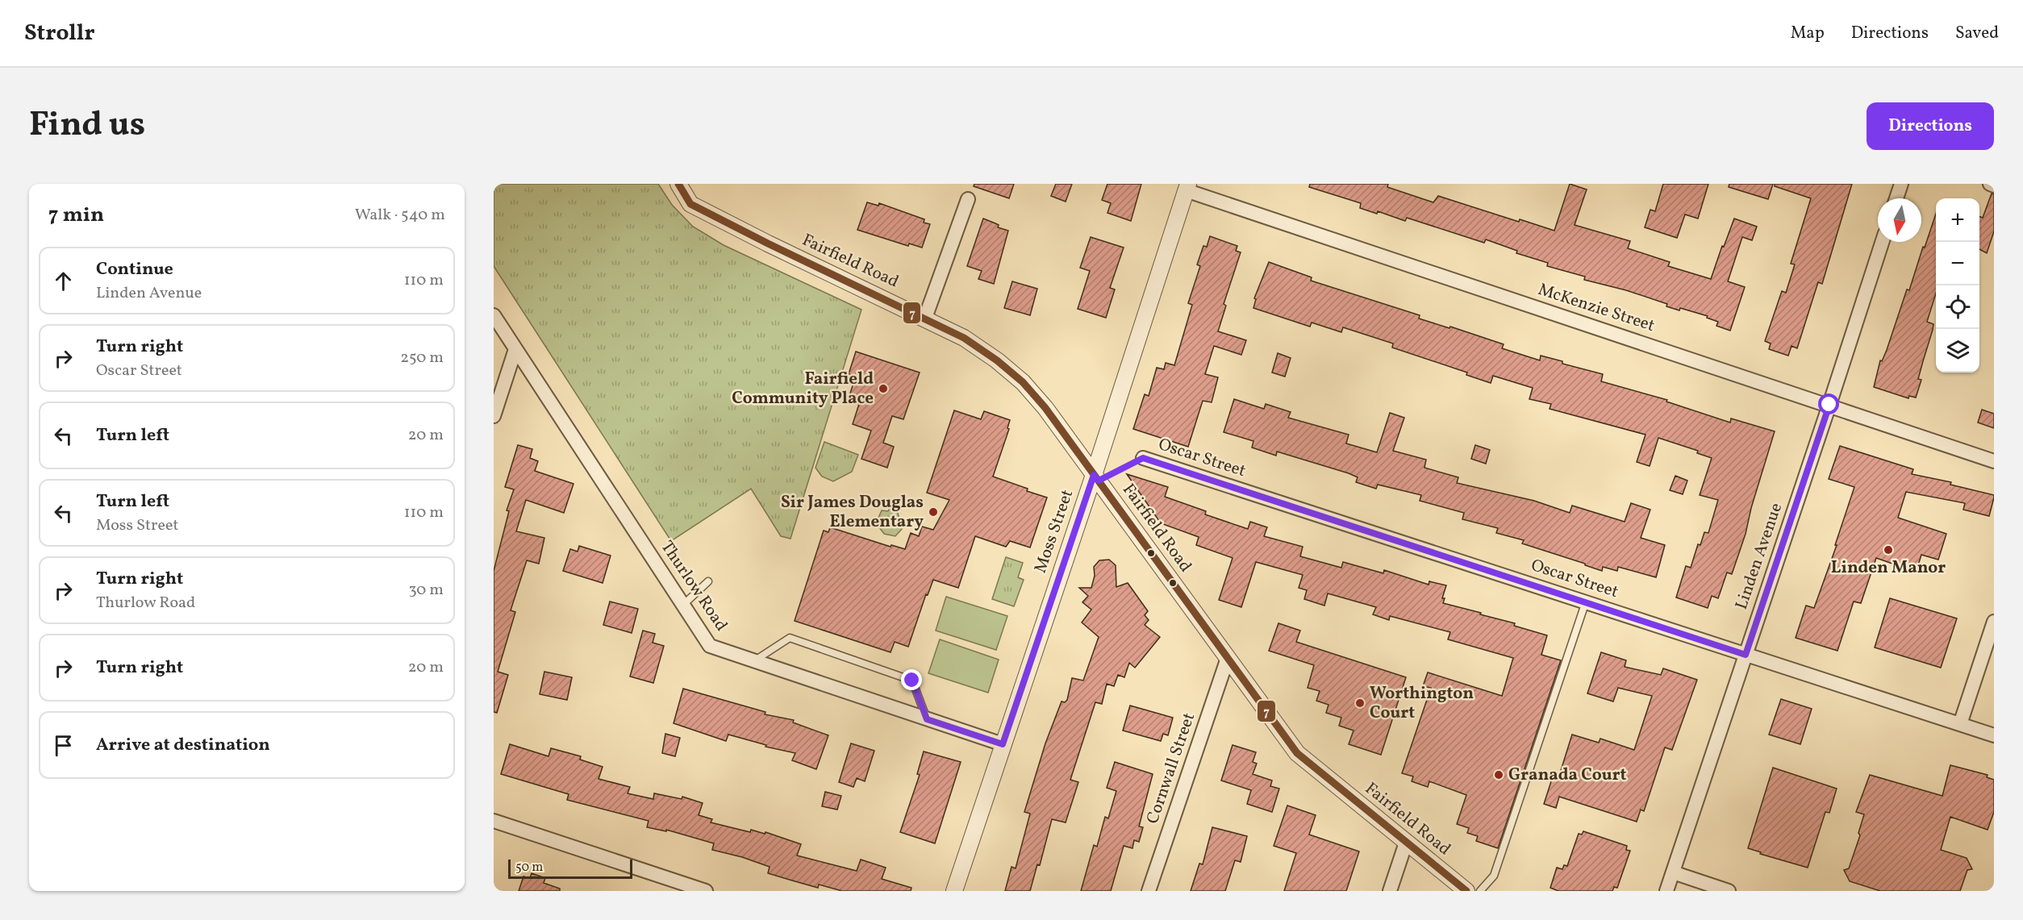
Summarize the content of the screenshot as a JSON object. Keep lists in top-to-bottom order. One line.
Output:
{"streets":{"street":["Fairfield Road","McKenzie Street","Oscar Street","Moss Street","Linden Avenue","Thurlow Road","Cornwall Street"]},"crossings":[["Fairfield Road","Moss Street"],["Fairfield Road","Cornwall Street"],["McKenzie Street","Moss Street"],["McKenzie Street","Linden Avenue"],["Oscar Street","Linden Avenue"],["Moss Street","Thurlow Road"]],"places":["Fairfield Community Place","Sir James Douglas Elementary","Linden Manor","Worthington Court","Granada Court"],"lines":["transit line 7"],"scale_bar":"50 m","north":"bottom","page":{"header":"Strollr","nav":["Map","Directions","Saved"],"title":"Find us","buttons":"Directions","heading":["7 min","Walk · 540 m"],"map_buttons":["+","−"],"list":[["Continue","Linden Avenue","110 m"],["Turn right","Oscar Street","250 m"],["Turn left","20 m"],["Turn left","Moss Street","110 m"],["Turn right","Thurlow Road","30 m"],["Turn right","20 m"],"Arrive at destination"],"scale":"50 m"}}
